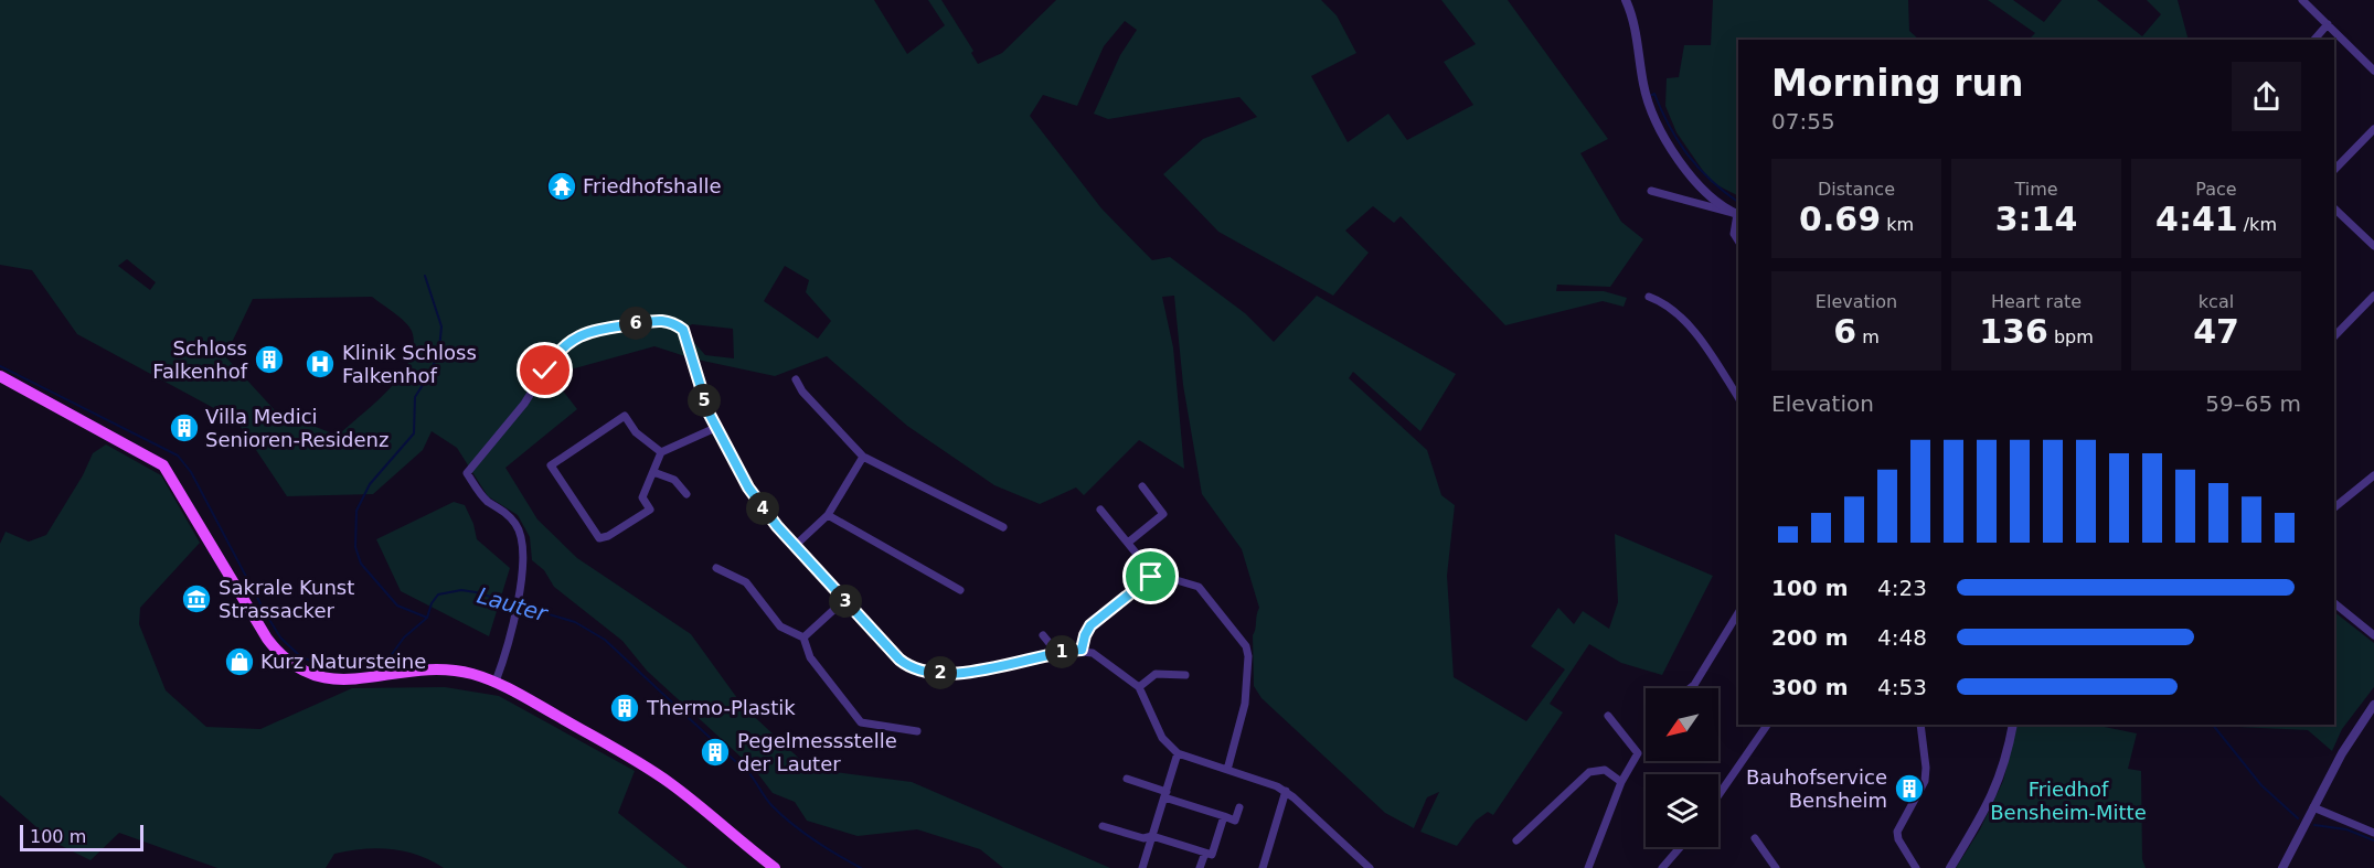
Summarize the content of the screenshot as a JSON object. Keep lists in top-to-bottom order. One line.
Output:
{"water":["Lauter"],"parks":["Friedhof Bensheim-Mitte"],"places":{"temple":["Friedhofshalle"],"building":["Schloss Falkenhof","Villa Medici Senioren-Residenz","Thermo-Plastik","Pegelmessstelle der Lauter","Bauhofservice Bensheim"],"hospital":["Klinik Schloss Falkenhof"],"museum":["Sakrale Kunst Strassacker"],"shop":["Kurz Natursteine"]},"scale_bar":"100 m","north":"bottom left","page":{"heading":["Morning run","07:55"],"stats":[["Distance","0.69 km"],["Time","3:14"],["Pace","4:41 /km"],["Elevation","6 m"],["Heart rate","136 bpm"],["kcal","47"]],"pins":["6","5","4","3","1","2"],"chart":["Elevation","59–65 m"],"list":[{"name":"100 m","note":"4:23"},{"name":"200 m","note":"4:48"},{"name":"300 m","note":"4:53"}],"scale":"100 m"}}
